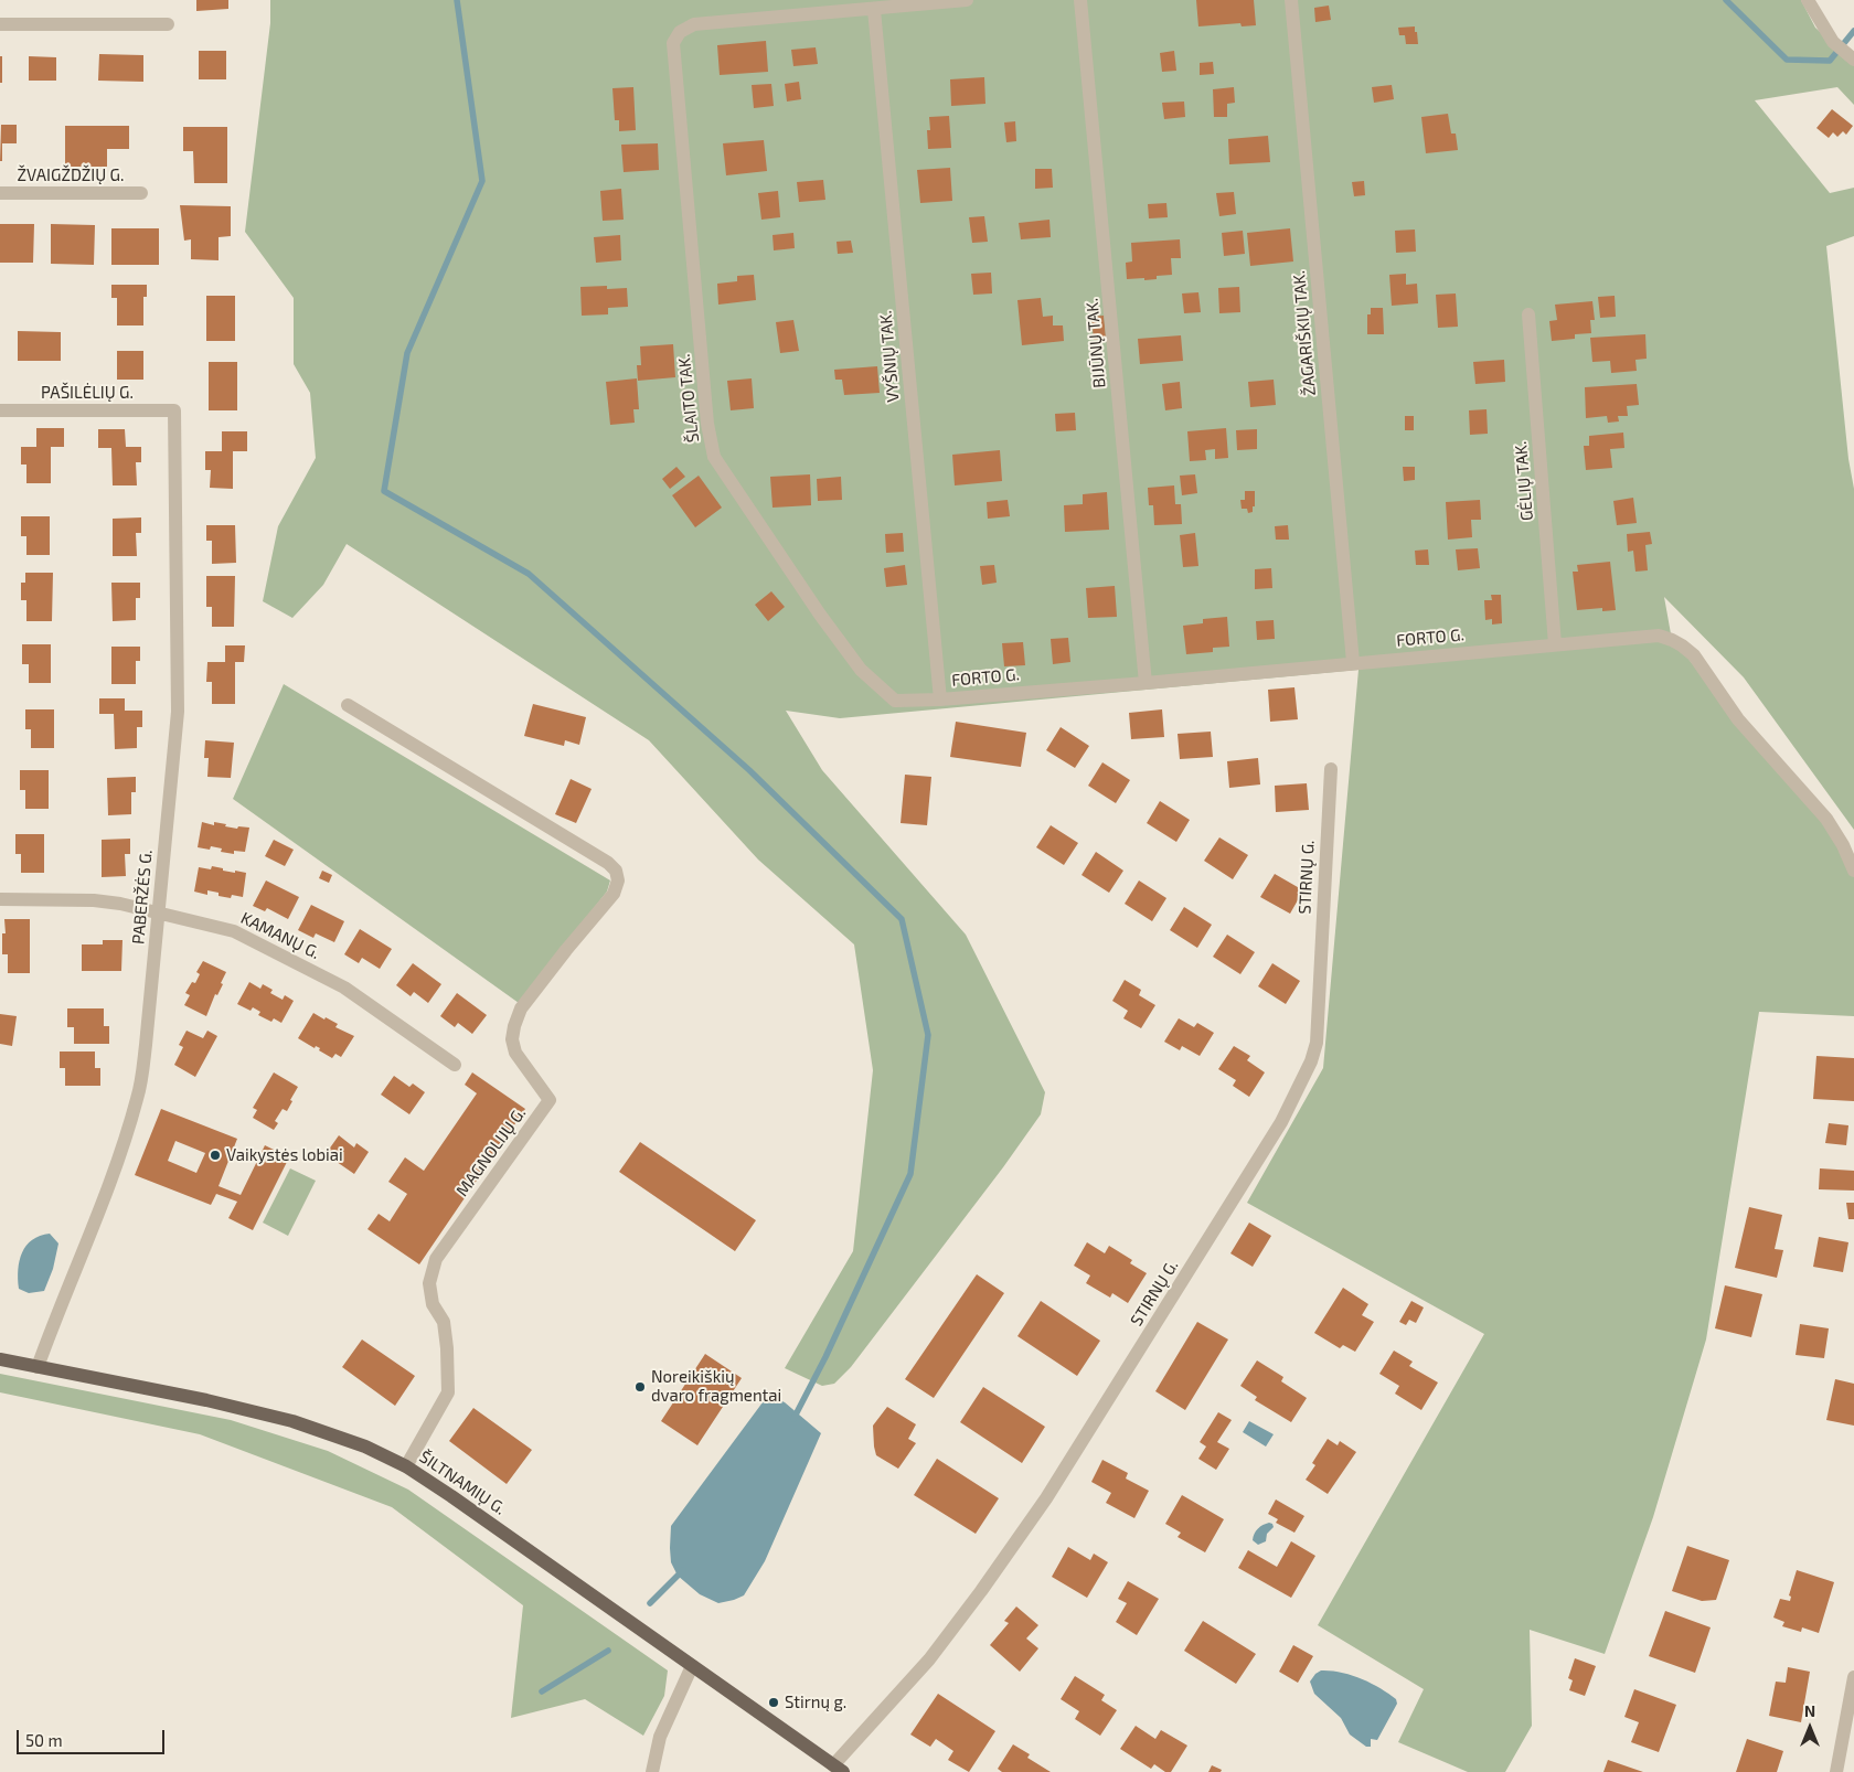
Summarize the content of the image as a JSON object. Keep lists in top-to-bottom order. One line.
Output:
{"streets":{"main road":["ŠILTNAMIŲ G."],"street":["ŽVAIGŽDŽIŲ G.","ŽAGARIŠKIŲ TAK.","BIJŪNŲ TAK.","VYŠNIŲ TAK.","PAŠILĖLIŲ G.","ŠLAITO TAK.","GĖLIŲ TAK.","FORTO G.","STIRNŲ G.","PABERŽĖS G.","KAMANŲ G.","MAGNOLIJŲ G."]},"crossings":[["ŽAGARIŠKIŲ TAK.","FORTO G."],["BIJŪNŲ TAK.","FORTO G."],["VYŠNIŲ TAK.","ŠLAITO TAK."],["VYŠNIŲ TAK.","FORTO G."],["PAŠILĖLIŲ G.","PABERŽĖS G."],["ŠLAITO TAK.","FORTO G."],["GĖLIŲ TAK.","FORTO G."],["STIRNŲ G.","ŠILTNAMIŲ G."],["PABERŽĖS G.","KAMANŲ G."],["PABERŽĖS G.","ŠILTNAMIŲ G."],["MAGNOLIJŲ G.","ŠILTNAMIŲ G."]],"places":["Vaikystės lobiai","Noreikiškių dvaro fragmentai","Stirnų g."],"scale_bar":"50 m","north":"top"}
